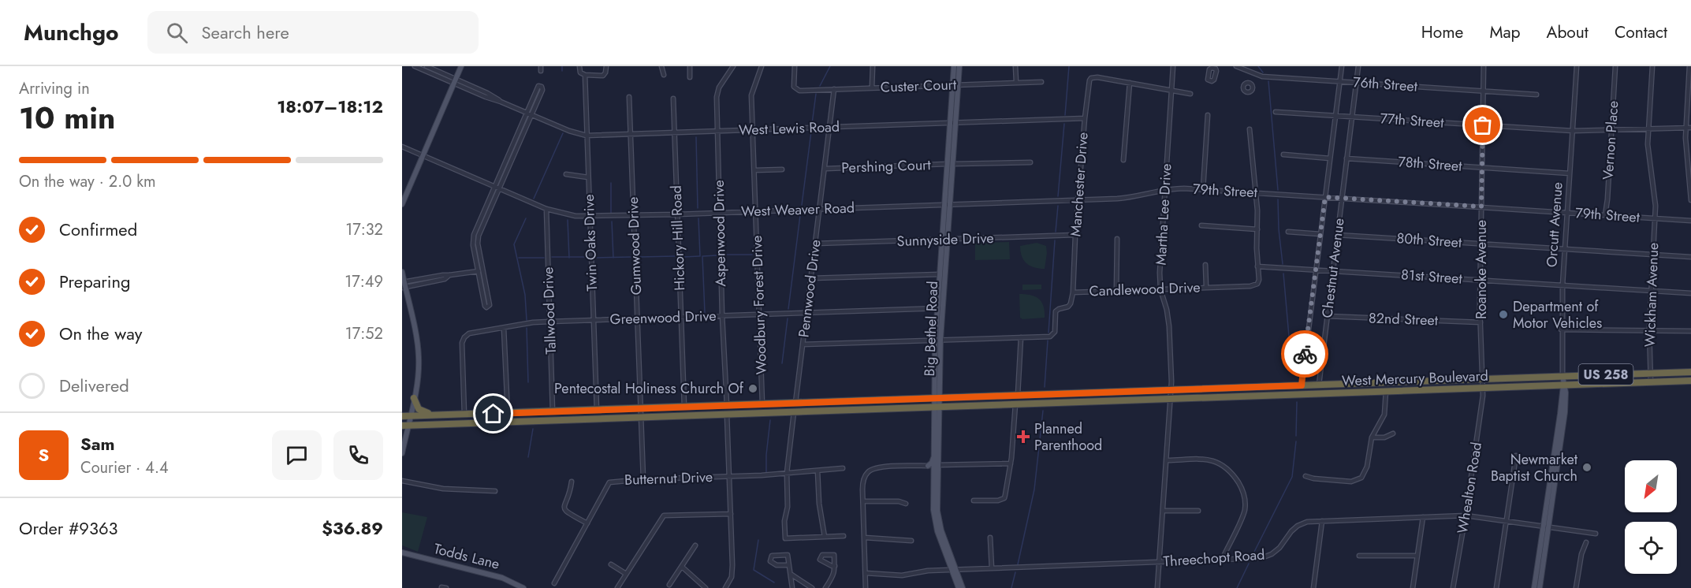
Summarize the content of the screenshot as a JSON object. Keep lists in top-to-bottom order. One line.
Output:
{"streets":{"highway":["US 258","West Mercury Boulevard"],"main road":["Orcutt Avenue","Big Bethel Road","Todds Lane"],"street":["76th Street","Custer Court","77th Street","West Lewis Road","Vernon Place","78th Street","Pershing Court","Manchester Drive","79th Street","West Weaver Road","Martha Lee Drive","Aspenwood Drive","Hickory Hill Road","Sunnyside Drive","80th Street","Twin Oaks Drive","Gumwood Drive","Chestnut Avenue","Roanoke Avenue","81st Street","Pennwood Drive","Candlewood Drive","Wickham Avenue","Woodbury Forest Drive","Tallwood Drive","Greenwood Drive","82nd Street","Butternut Drive","Whealton Road","Threechopt Road"]},"crossings":[["76th Street","Chestnut Avenue"],["76th Street","Roanoke Avenue"],["Custer Court","Pennwood Drive"],["Custer Court","Big Bethel Road"],["77th Street","Vernon Place"],["77th Street","Orcutt Avenue"],["77th Street","Chestnut Avenue"],["77th Street","Roanoke Avenue"],["77th Street","Wickham Avenue"],["West Lewis Road","Manchester Drive"],["West Lewis Road","Aspenwood Drive"],["West Lewis Road","Hickory Hill Road"],["West Lewis Road","Twin Oaks Drive"],["West Lewis Road","Gumwood Drive"],["West Lewis Road","Pennwood Drive"],["West Lewis Road","Woodbury Forest Drive"],["West Lewis Road","Big Bethel Road"],["Vernon Place","79th Street"],["78th Street","Orcutt Avenue"],["78th Street","Chestnut Avenue"],["78th Street","Roanoke Avenue"],["Pershing Court","Pennwood Drive"],["Pershing Court","Big Bethel Road"],["Manchester Drive","West Weaver Road"],["Manchester Drive","Sunnyside Drive"],["Manchester Drive","Candlewood Drive"],["79th Street","West Weaver Road"],["79th Street","Orcutt Avenue"],["79th Street","Chestnut Avenue"],["79th Street","Roanoke Avenue"],["79th Street","Candlewood Drive"],["79th Street","Wickham Avenue"],["West Weaver Road","Martha Lee Drive"],["West Weaver Road","Aspenwood Drive"],["West Weaver Road","Hickory Hill Road"],["West Weaver Road","Twin Oaks Drive"],["West Weaver Road","Gumwood Drive"],["West Weaver Road","Pennwood Drive"],["West Weaver Road","Woodbury Forest Drive"],["West Weaver Road","Tallwood Drive"],["West Weaver Road","Big Bethel Road"],["Martha Lee Drive","Candlewood Drive"],["Martha Lee Drive","West Mercury Boulevard"],["Martha Lee Drive","Threechopt Road"],["Orcutt Avenue","80th Street"],["Orcutt Avenue","81st Street"],["Orcutt Avenue","West Mercury Boulevard"],["Orcutt Avenue","Threechopt Road"],["Aspenwood Drive","Greenwood Drive"],["Aspenwood Drive","West Mercury Boulevard"],["Hickory Hill Road","Greenwood Drive"],["Hickory Hill Road","West Mercury Boulevard"],["Sunnyside Drive","Pennwood Drive"],["Sunnyside Drive","Big Bethel Road"],["80th Street","Chestnut Avenue"],["80th Street","Roanoke Avenue"],["80th Street","Wickham Avenue"],["Twin Oaks Drive","Greenwood Drive"],["Twin Oaks Drive","West Mercury Boulevard"],["Gumwood Drive","Greenwood Drive"],["Gumwood Drive","West Mercury Boulevard"],["Gumwood Drive","Butternut Drive"],["Chestnut Avenue","81st Street"],["Chestnut Avenue","82nd Street"],["Chestnut Avenue","West Mercury Boulevard"],["Roanoke Avenue","81st Street"],["Roanoke Avenue","82nd Street"],["Roanoke Avenue","West Mercury Boulevard"],["Roanoke Avenue","Whealton Road"],["81st Street","Candlewood Drive"],["81st Street","Wickham Avenue"],["Pennwood Drive","Candlewood Drive"],["Pennwood Drive","Greenwood Drive"],["Pennwood Drive","West Mercury Boulevard"],["Candlewood Drive","Big Bethel Road"],["Wickham Avenue","West Mercury Boulevard"],["Woodbury Forest Drive","Greenwood Drive"],["Woodbury Forest Drive","West Mercury Boulevard"],["Tallwood Drive","Greenwood Drive"],["Tallwood Drive","West Mercury Boulevard"],["Greenwood Drive","Big Bethel Road"],["Greenwood Drive","West Mercury Boulevard"],["Big Bethel Road","West Mercury Boulevard"],["Big Bethel Road","Threechopt Road"],["West Mercury Boulevard","Whealton Road"],["Whealton Road","Threechopt Road"]],"places":{"other":["Department of Motor Vehicles","Pentecostal Holiness Church Of","Newmarket Baptist Church"],"health":["Planned Parenthood"]},"north":"bottom left","page":{"header":"Munchgo","search":"Search here","nav":["Home","Map","About","Contact"],"heading":["10 min","Arriving in","18:07–18:12"],"panel":["Sam","Courier · 4.4","Order #9363","$36.89"],"bar":"On the way · 2.0 km","list":[["Confirmed","17:32"],["Preparing","17:49"],["On the way","17:52"],"Delivered"],"round":"S"}}
